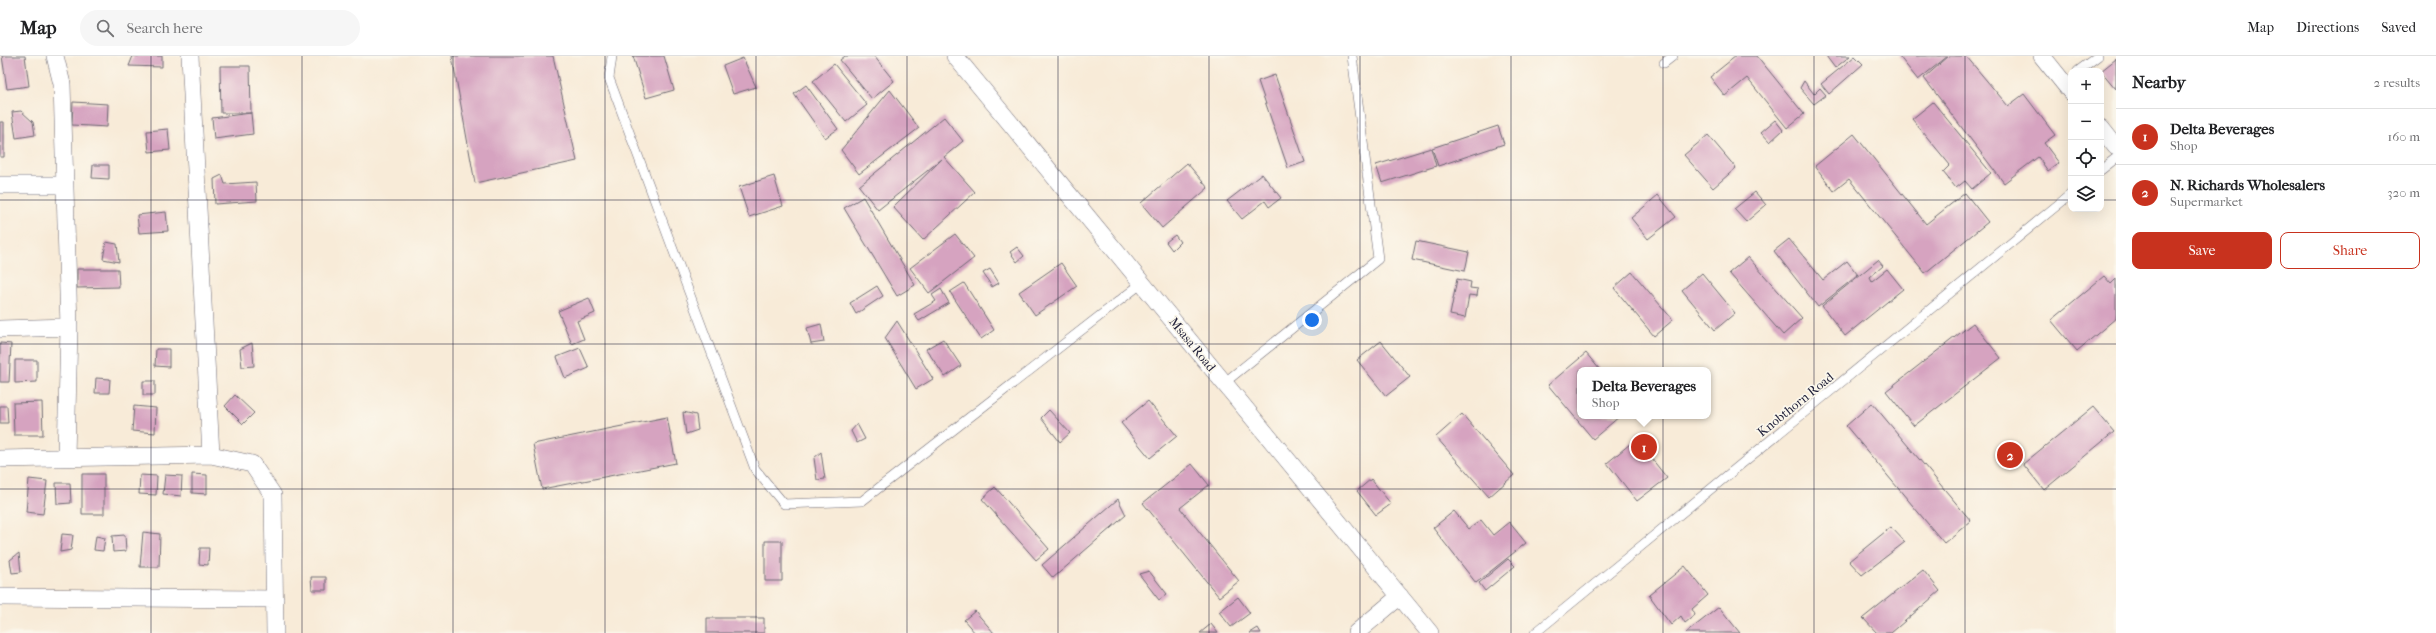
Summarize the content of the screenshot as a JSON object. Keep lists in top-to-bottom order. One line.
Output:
{"streets":{"street":["Msasa Road"],"lane":["Knobthorn Road"]},"page":{"header":"Map","search":"Search here","nav":["Map","Directions","Saved"],"heading":["Nearby","2 results"],"map_buttons":["+","−"],"list":[{"mark":"1","name":"Delta Beverages","note":"Shop","value":"160 m"},{"mark":"2","name":"N. Richards Wholesalers","note":"Supermarket","value":"320 m"}],"buttons":["Save","Share"],"popup":["Delta Beverages","Shop"],"pins":["1","2"]}}
